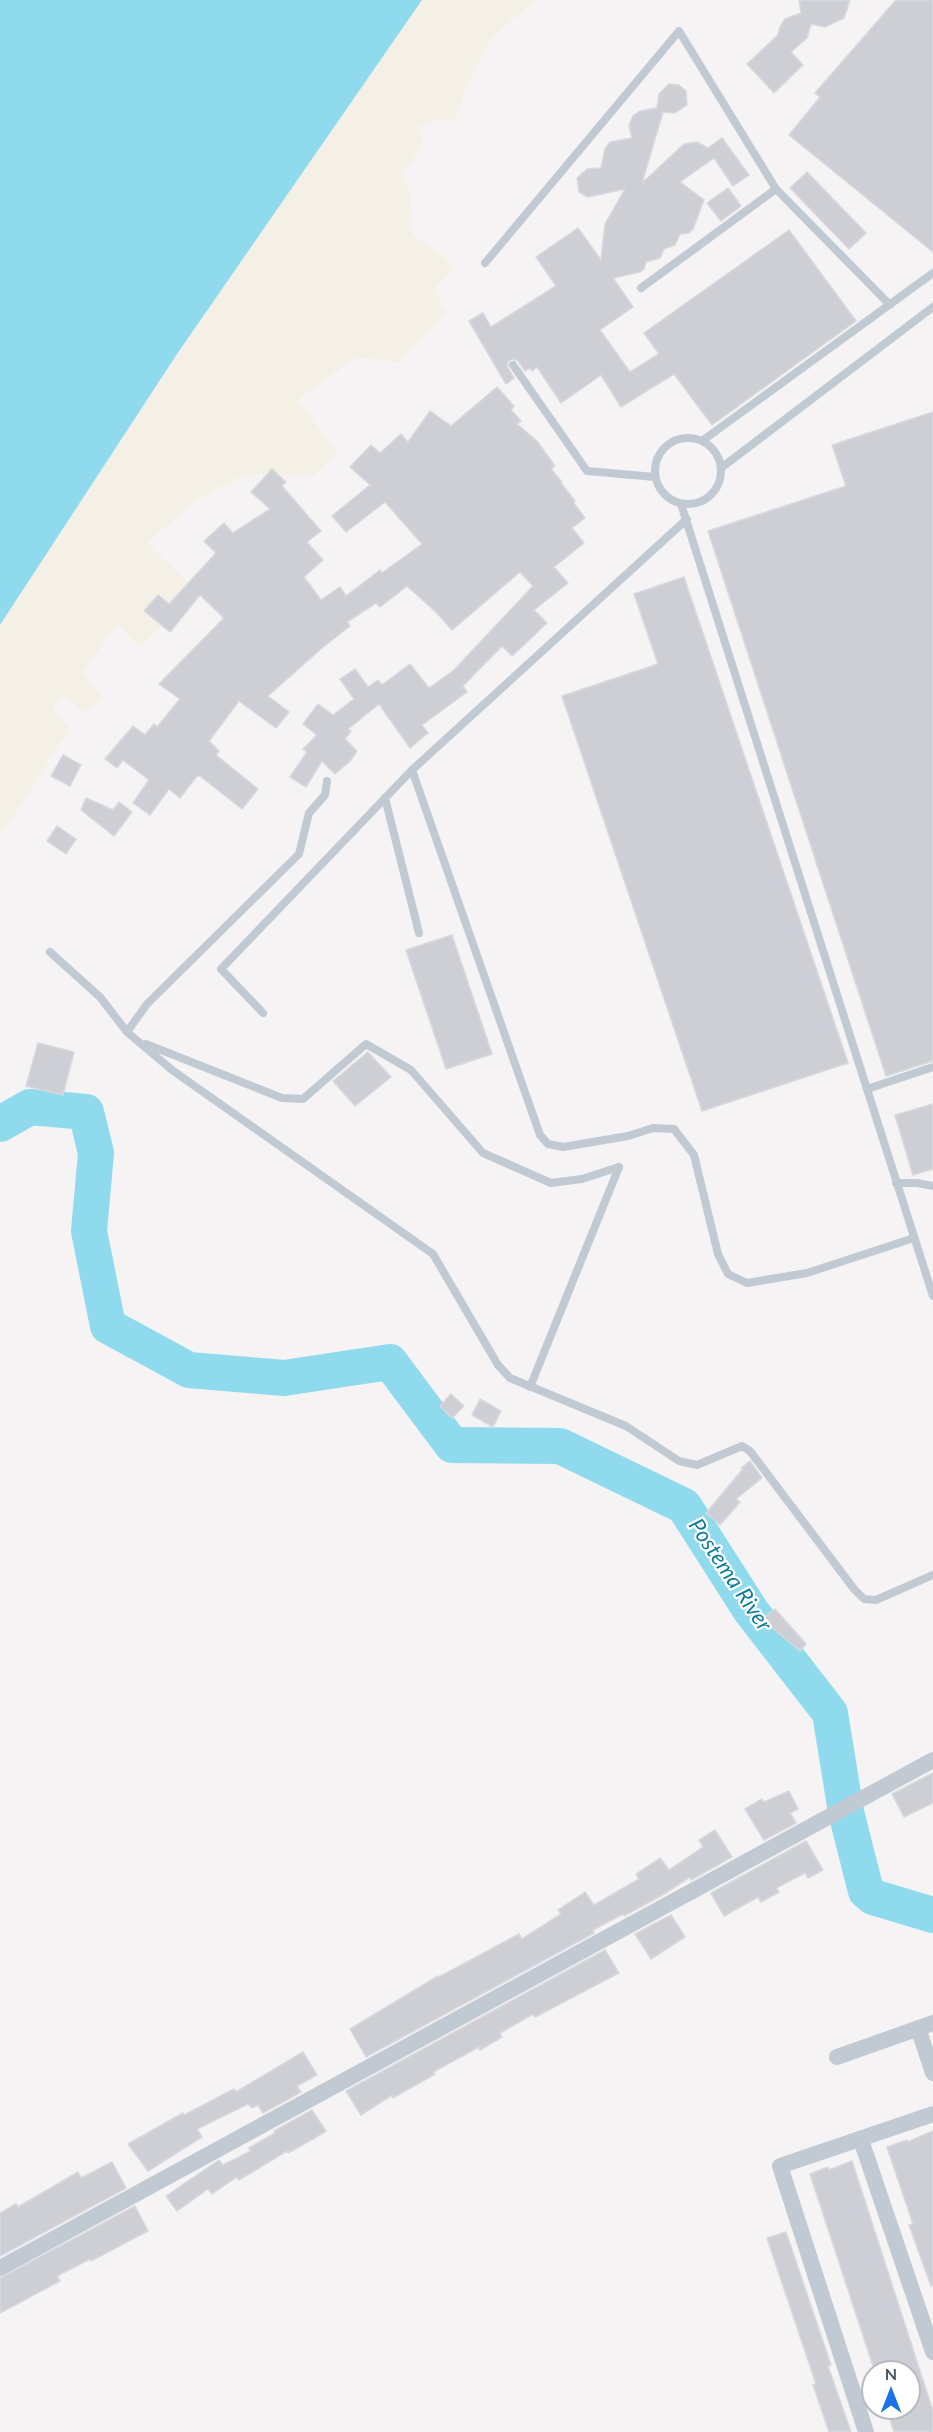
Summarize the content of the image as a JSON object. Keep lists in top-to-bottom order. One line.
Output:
{"water":["Postema River"],"north":"top"}
